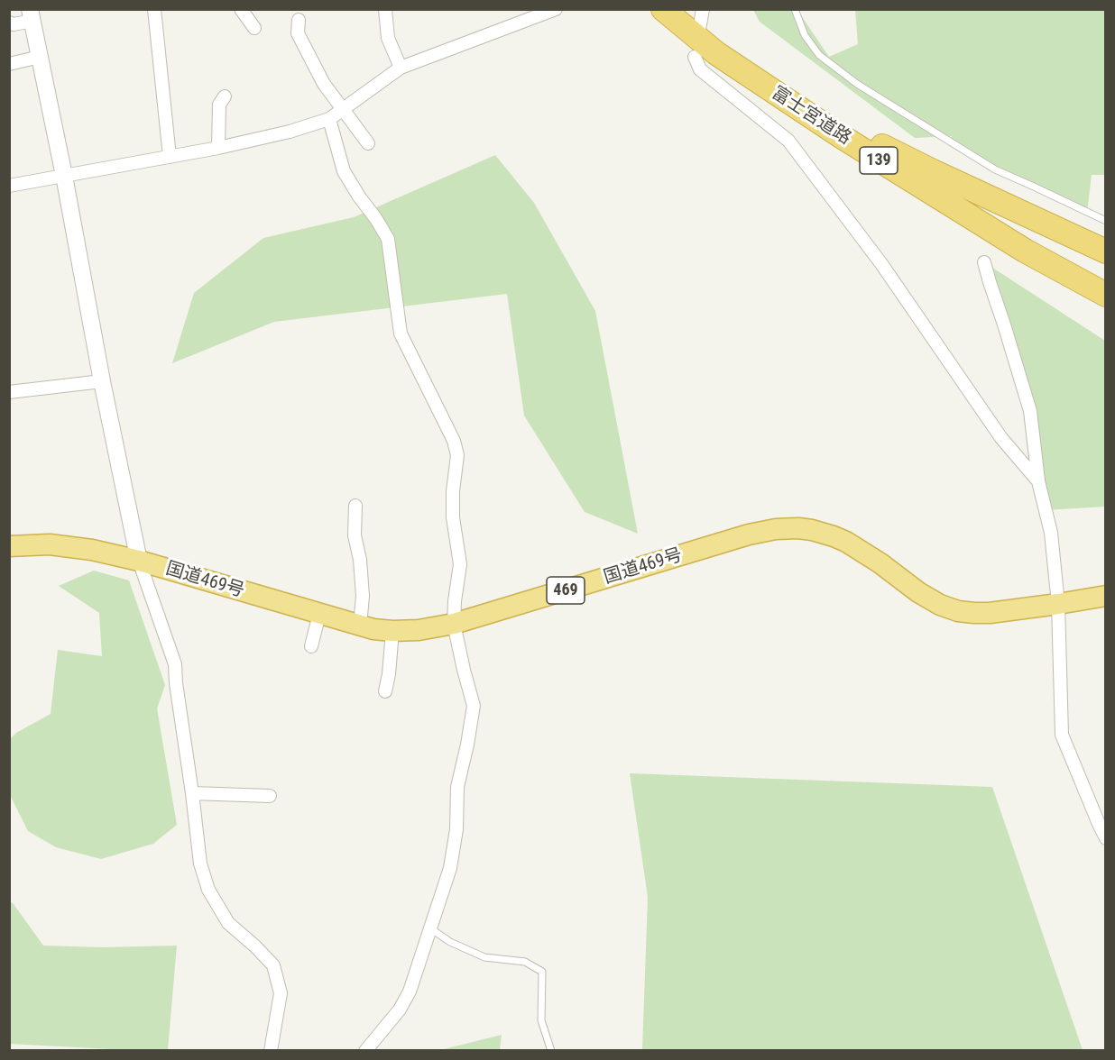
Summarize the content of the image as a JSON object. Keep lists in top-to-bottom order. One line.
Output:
{"streets":{"highway":["富士宮道路","139","国道469号","469"]}}
